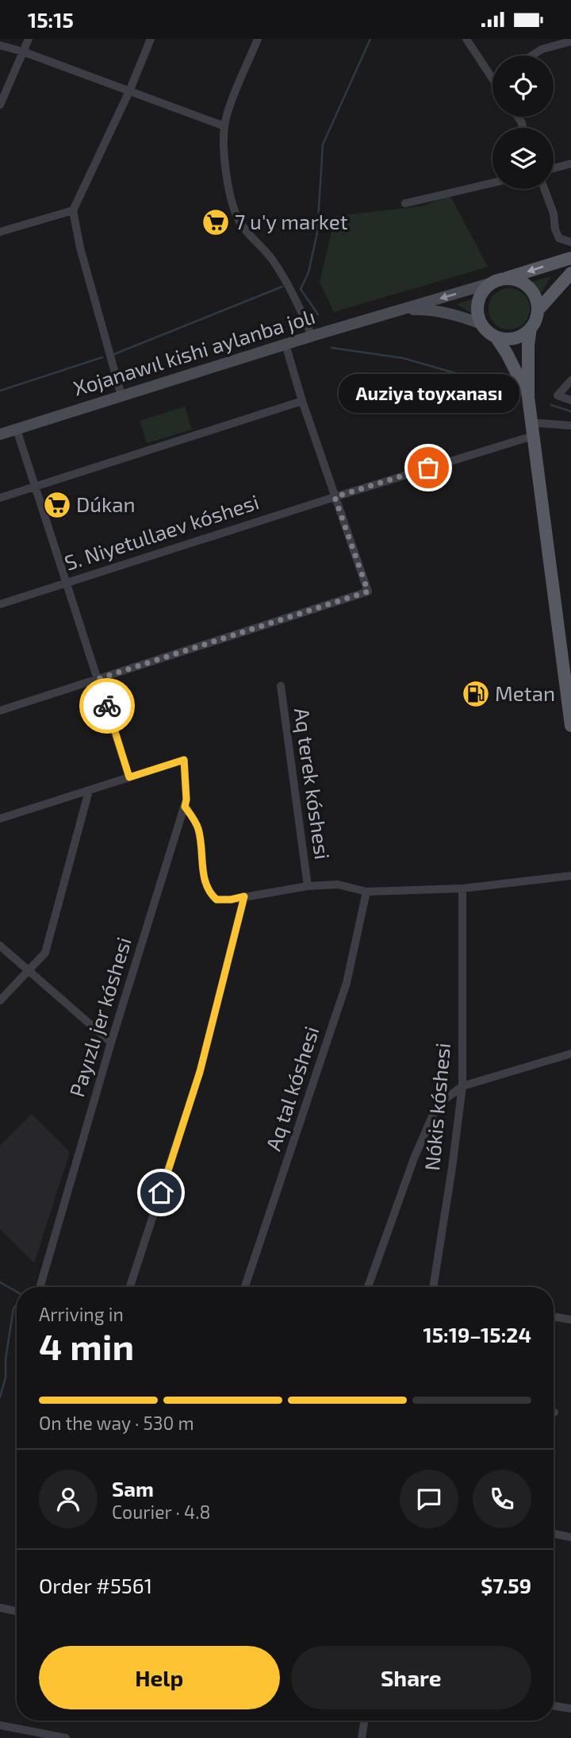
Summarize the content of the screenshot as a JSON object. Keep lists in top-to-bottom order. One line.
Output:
{"streets":{"main road":["Xojanawıl kishi aylanba jolı"],"street":["S. Niyetullaev kóshesi","Aq terek kóshesi","Payızlı jer kóshesi","Aq tal kóshesi","Nókis kóshesi"]},"places":{"supermarket":["7 u'y market","Dúkan"],"other":["Auziya toyxanası"],"fuel station":["Metan"]},"page":{"status":"15:15","bubble":"Auziya toyxanası","heading":["4 min","Arriving in","15:19–15:24"],"panel":["Sam","Courier · 4.8","Order #5561","$7.59"],"bar":"On the way · 530 m","buttons":["Help","Share"]}}
